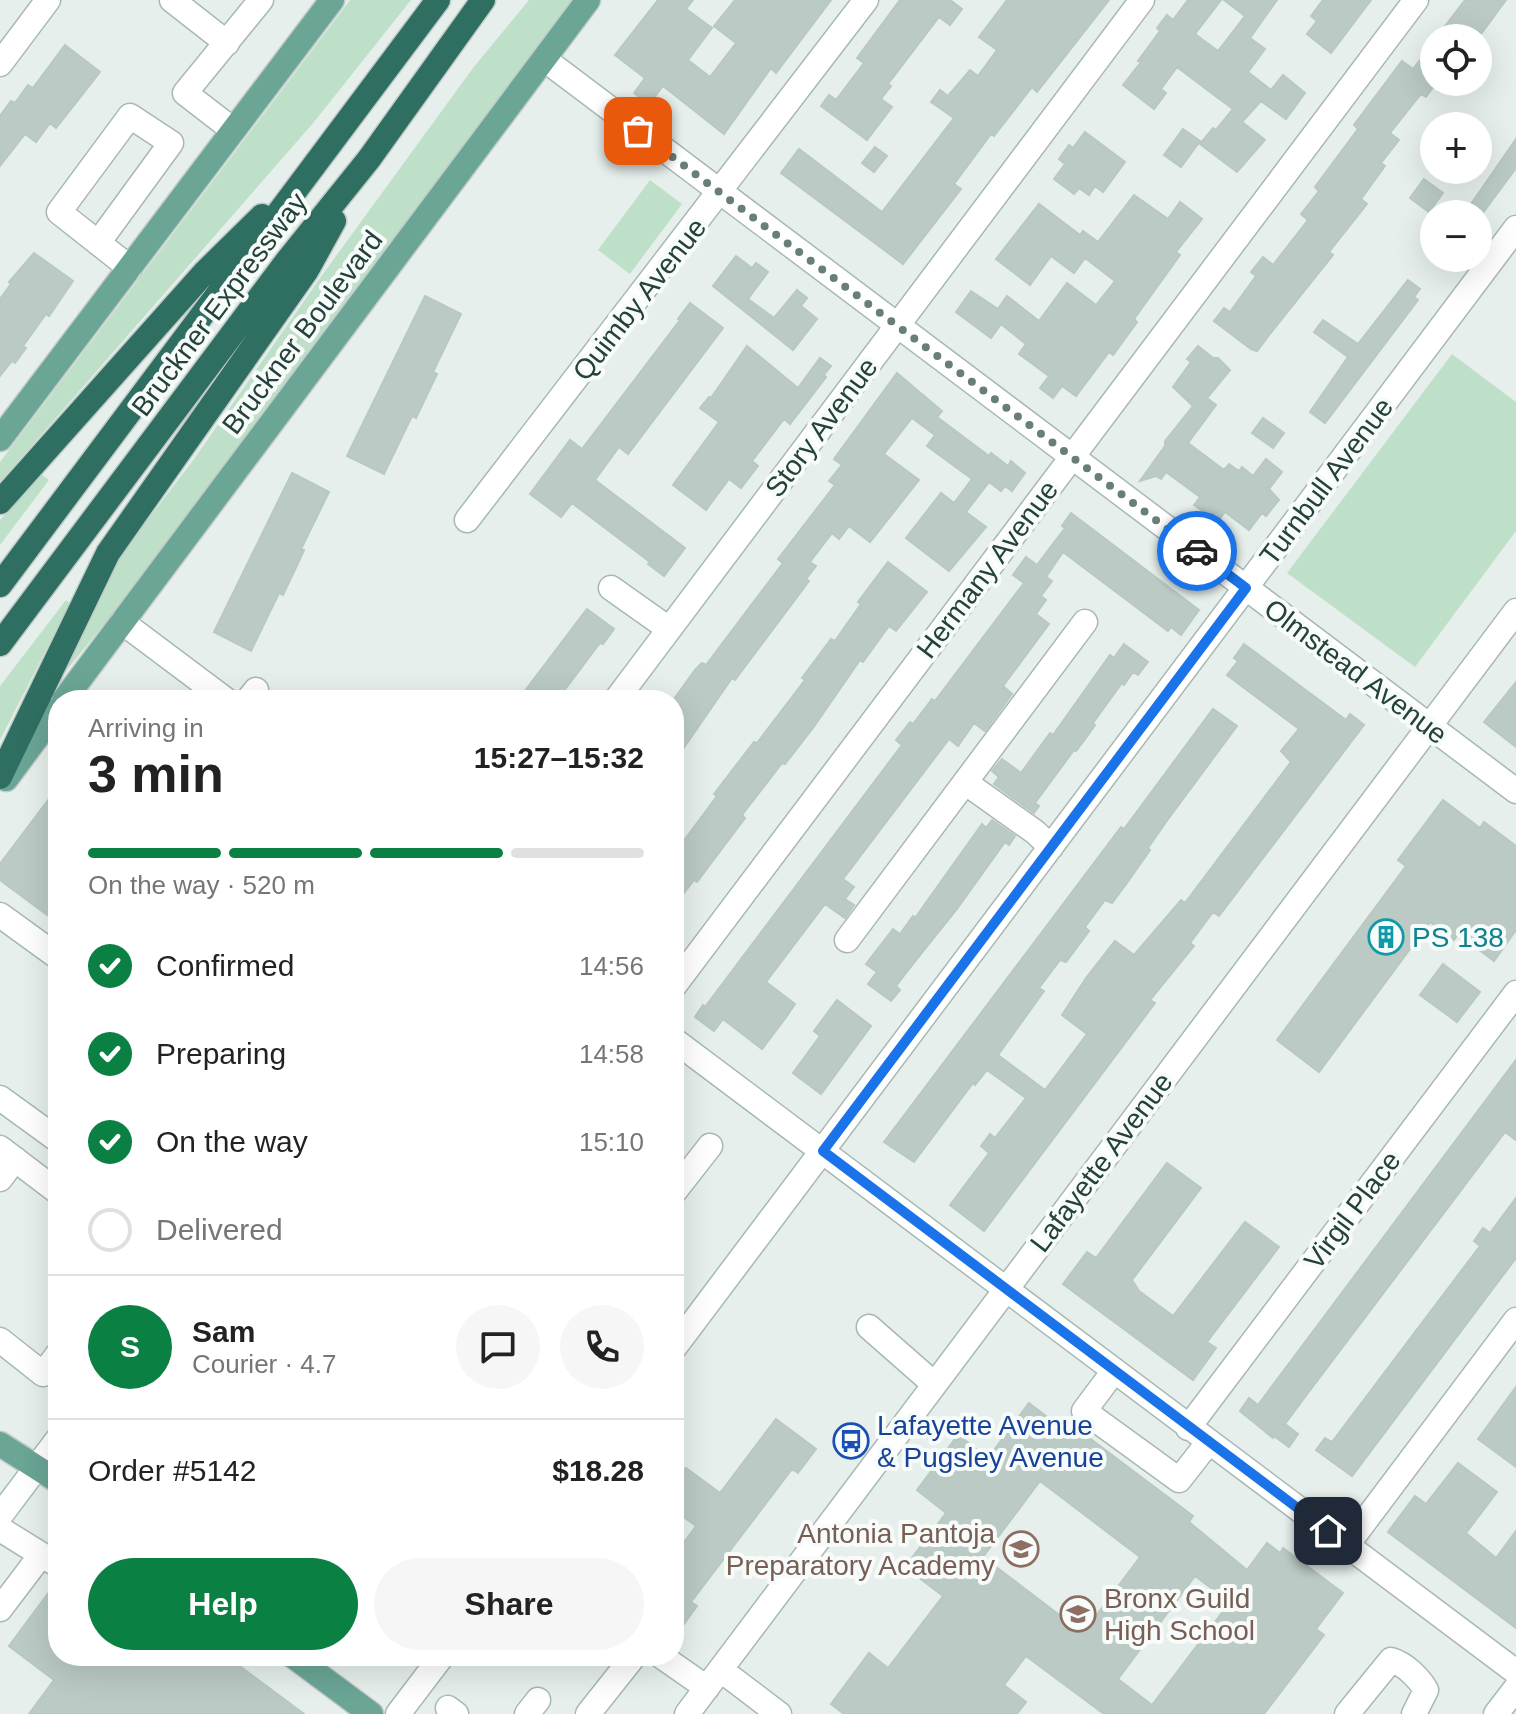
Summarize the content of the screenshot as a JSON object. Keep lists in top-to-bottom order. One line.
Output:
{"streets":{"highway":["Bruckner Expressway"],"main road":["Bruckner Boulevard"],"street":["Quimby Avenue","Story Avenue","Turnbull Avenue","Hermany Avenue","Olmstead Avenue","Lafayette Avenue","Virgil Place"]},"crossings":[["Quimby Avenue","Olmstead Avenue"],["Bruckner Boulevard","Olmstead Avenue"],["Story Avenue","Olmstead Avenue"],["Turnbull Avenue","Olmstead Avenue"],["Hermany Avenue","Olmstead Avenue"],["Olmstead Avenue","Lafayette Avenue"]],"places":{"building":["PS 138"],"bus stop":["Lafayette Avenue & Pugsley Avenue"],"school or university":["Antonia Pantoja Preparatory Academy","Bronx Guild High School"]},"page":{"map_buttons":["+","−"],"heading":["3 min","Arriving in","15:27–15:32"],"panel":["Sam","Courier · 4.7","Order #5142","$18.28"],"bar":"On the way · 520 m","list":[["Confirmed","14:56"],["Preparing","14:58"],["On the way","15:10"],"Delivered"],"round":"S","buttons":["Help","Share"]}}
